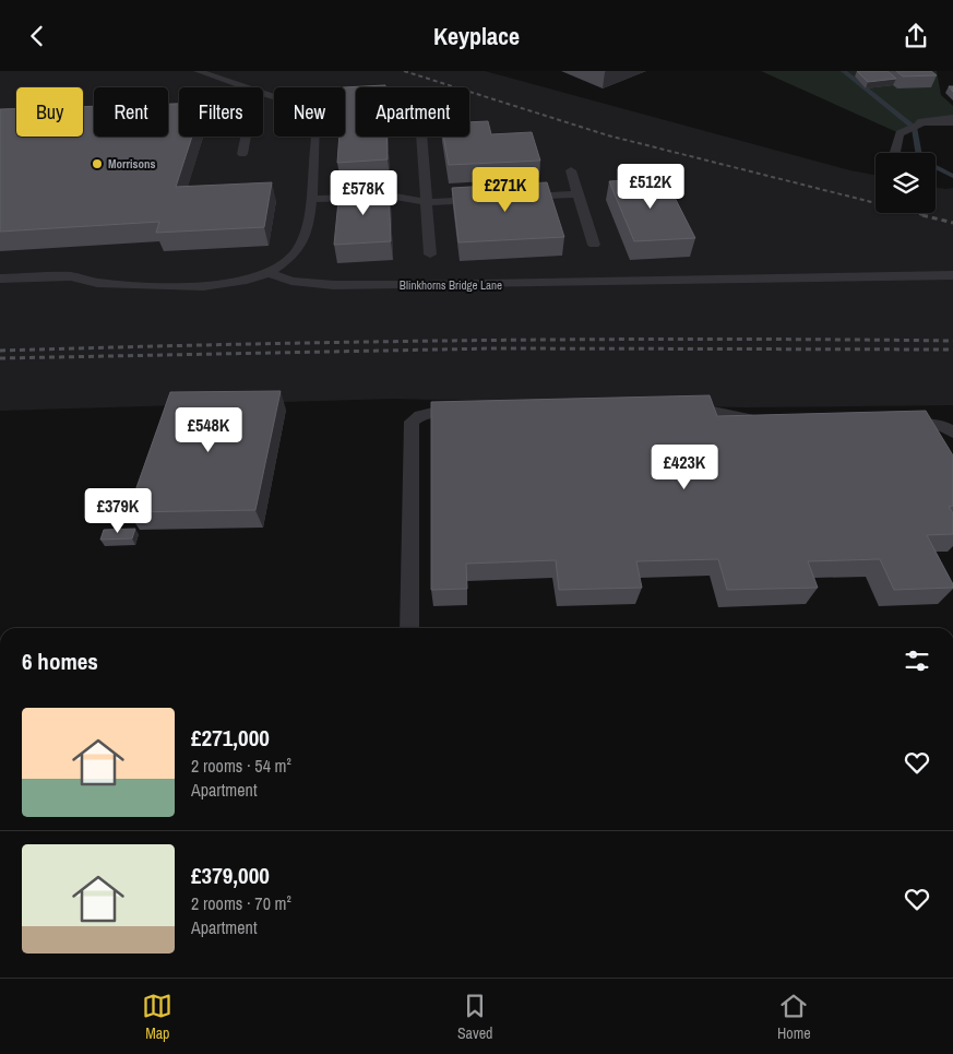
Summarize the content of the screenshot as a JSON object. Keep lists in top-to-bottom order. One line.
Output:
{"streets":{"lane":["Blinkhorns Bridge Lane"]},"places":["Morrisons"],"page":{"header":"Keyplace","chip":["Buy","Rent","Filters","New","Apartment"],"price":["£512K","£271K","£578K","£548K","£423K","£379K"],"heading":"6 homes","list":[{"name":"£271,000","note":"2 rooms · 54 m² · Apartment"},{"name":"£379,000","note":"2 rooms · 70 m² · Apartment"}],"tabs":["Map","Saved","Home"]}}
